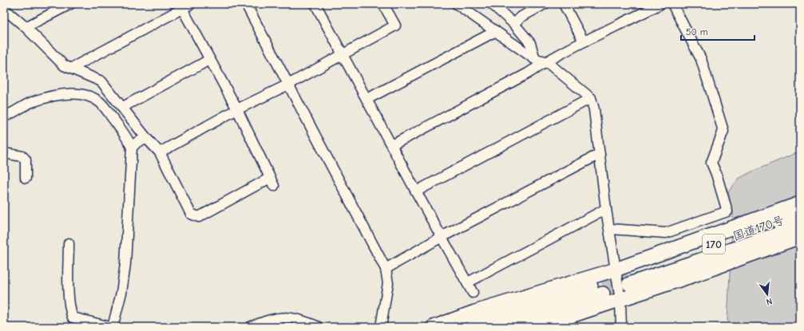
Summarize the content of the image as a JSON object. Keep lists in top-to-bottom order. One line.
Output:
{"streets":{"highway":["国道170号","170"]},"scale_bar":"50 m","north":"bottom"}
